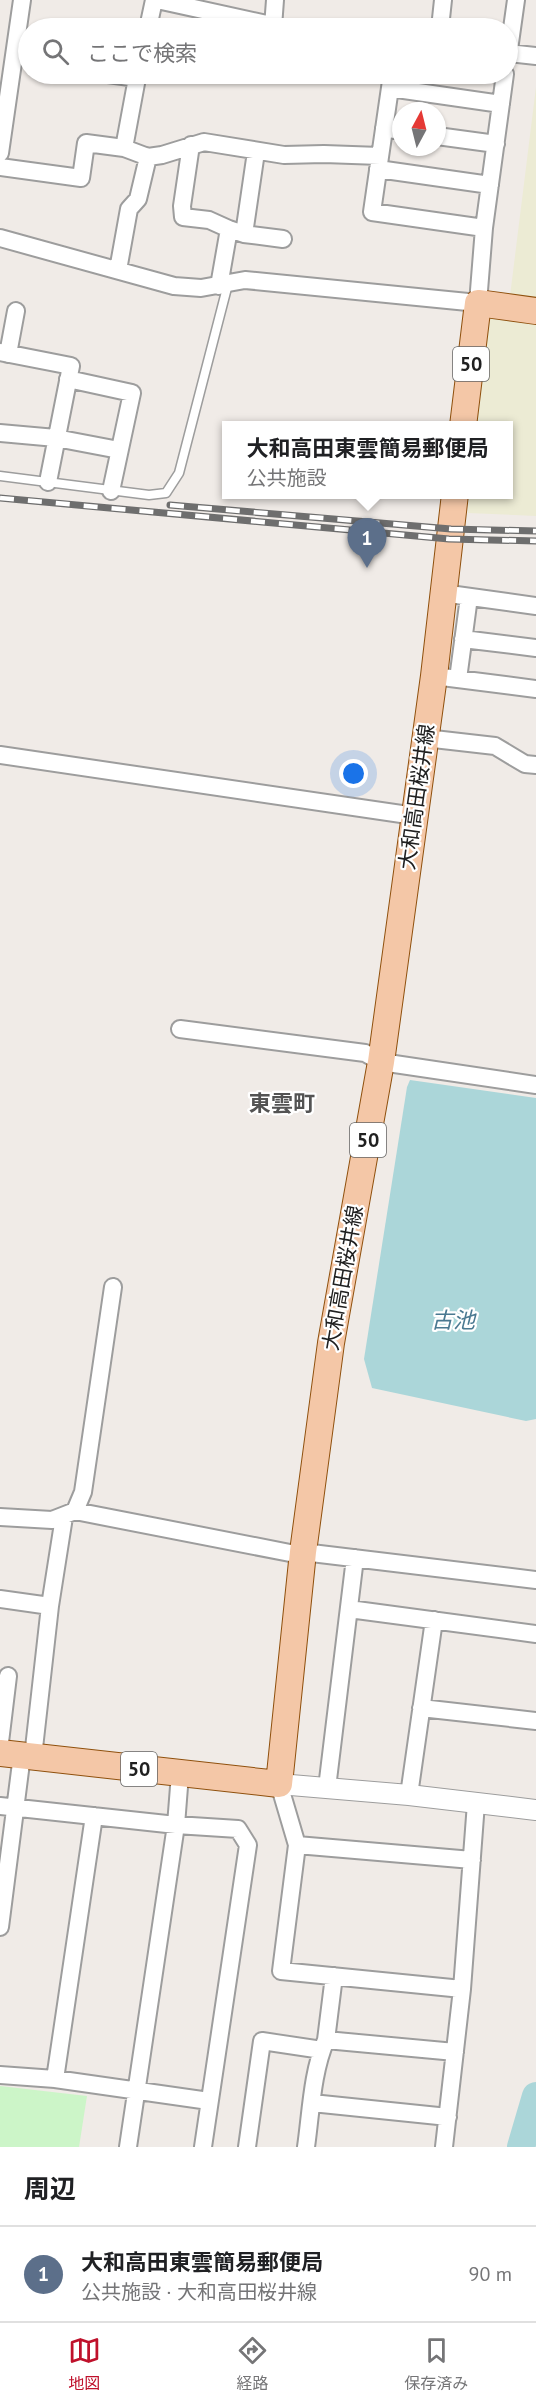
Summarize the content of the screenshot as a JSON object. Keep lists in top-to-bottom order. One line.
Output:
{"streets":{"main road":["50","大和高田桜井線"]},"crossings":[["50","大和高田桜井線"]],"districts":["東雲町"],"water":["古池"],"north":"top","page":{"search":"ここで検索","popup":["大和高田東雲簡易郵便局","公共施設"],"pins":"1","heading":"周辺","list":[{"mark":"1","name":"大和高田東雲簡易郵便局","note":"公共施設 · 大和高田桜井線","value":"90 m"}],"nav":["地図","経路","保存済み"]}}
